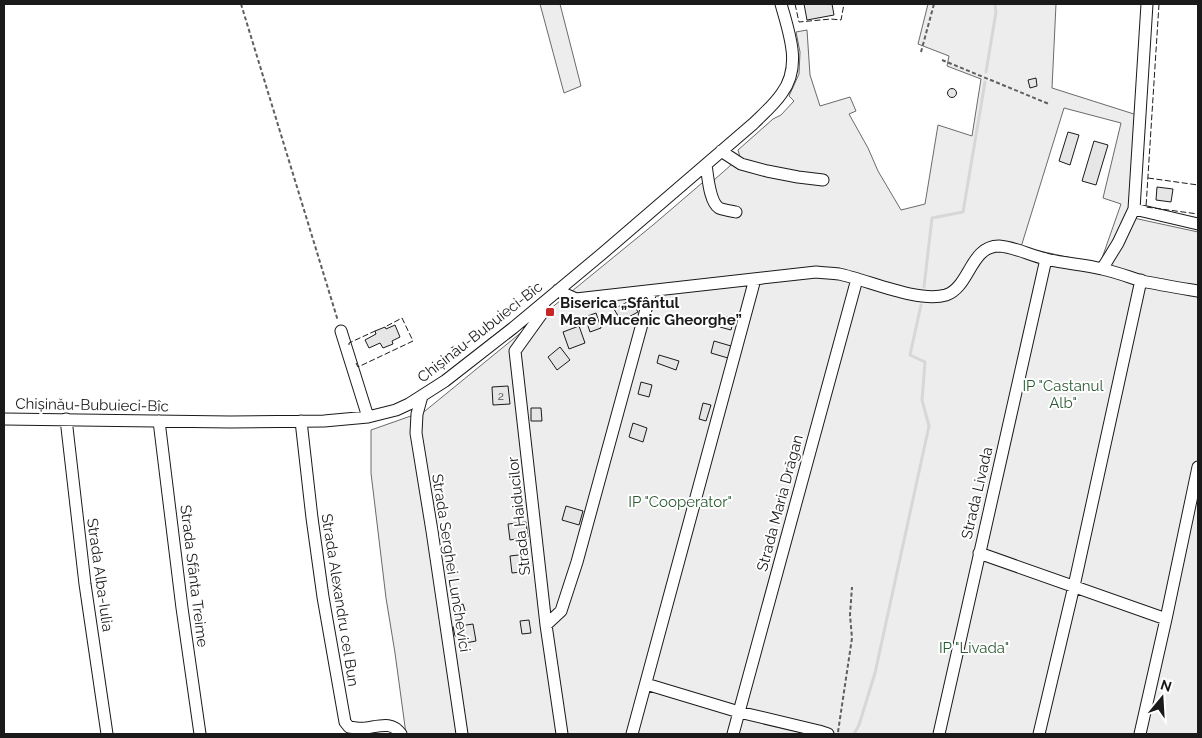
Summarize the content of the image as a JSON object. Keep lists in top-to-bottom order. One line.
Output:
{"streets":{"street":["Chișinău-Bubuieci-Bîc","Strada Livada","Strada Maria Drăgan","Strada Haiducilor","Strada Serghei Lunchevici","Strada Alba-Iulia","Strada Sfânta Treime","Strada Alexandru cel Bun"]},"crossings":[["Chișinău-Bubuieci-Bîc","Strada Haiducilor"],["Chișinău-Bubuieci-Bîc","Strada Serghei Lunchevici"],["Chișinău-Bubuieci-Bîc","Strada Alba-Iulia"],["Chișinău-Bubuieci-Bîc","Strada Sfânta Treime"],["Chișinău-Bubuieci-Bîc","Strada Alexandru cel Bun"]],"parks":["IP \"Castanul Alb\"","IP \"Cooperator\"","IP \"Livada\""],"places":{"transit":["Biserica „Sfântul Mare Mucenic Gheorghe”"]},"house_numbers":["2"],"north":"top"}
